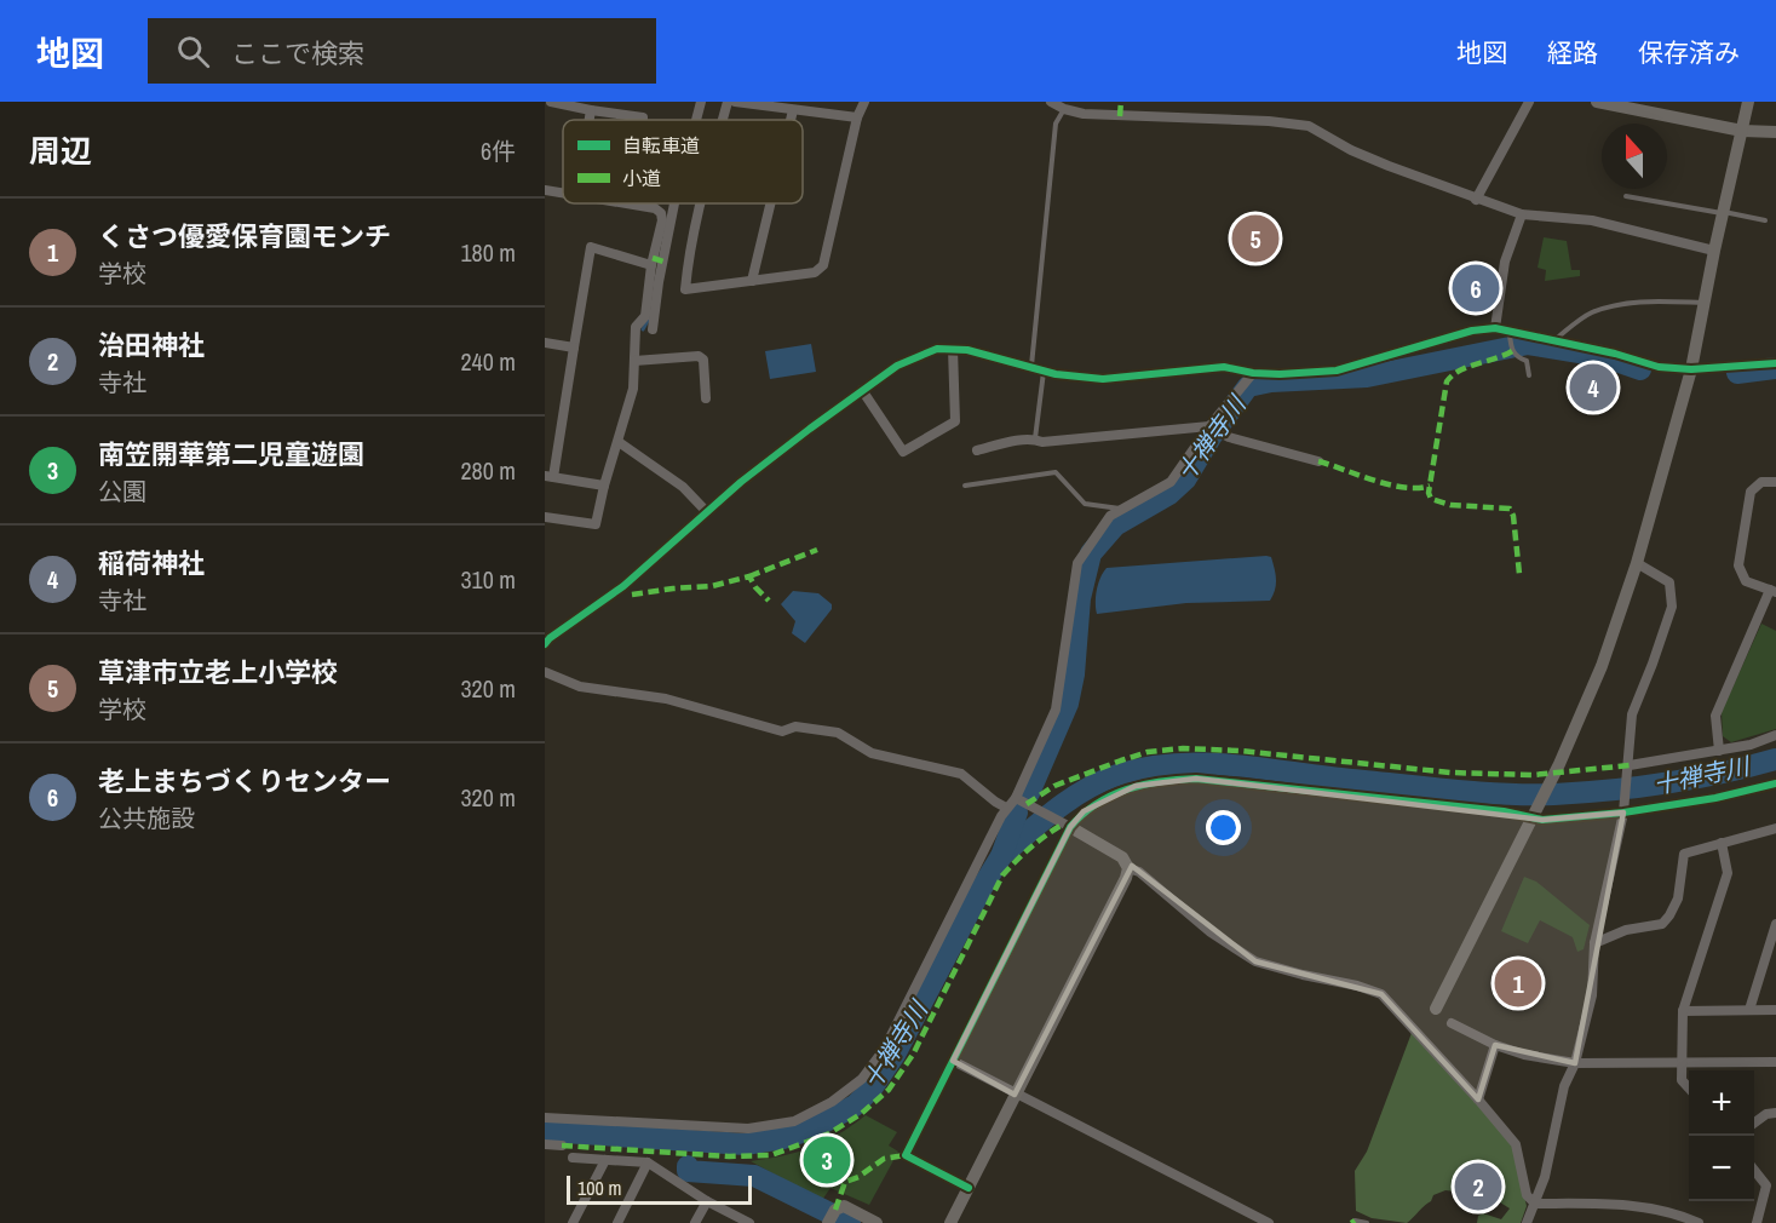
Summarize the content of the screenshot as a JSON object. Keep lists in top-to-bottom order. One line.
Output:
{"water":["十禅寺川"],"legend":["自転車道","小道"],"scale_bar":"100 m","north":"top","page":{"header":"地図","search":"ここで検索","nav":["地図","経路","保存済み"],"heading":["周辺","6件"],"list":[{"mark":"1","name":"くさつ優愛保育園モンチ","note":"学校","value":"180 m"},{"mark":"2","name":"治田神社","note":"寺社","value":"240 m"},{"mark":"3","name":"南笠開華第二児童遊園","note":"公園","value":"280 m"},{"mark":"4","name":"稲荷神社","note":"寺社","value":"310 m"},{"mark":"5","name":"草津市立老上小学校","note":"学校","value":"320 m"},{"mark":"6","name":"老上まちづくりセンター","note":"公共施設","value":"320 m"}],"pins":["5","6","4","1","3","2"],"map_buttons":["+","−"],"scale":"100 m"}}
